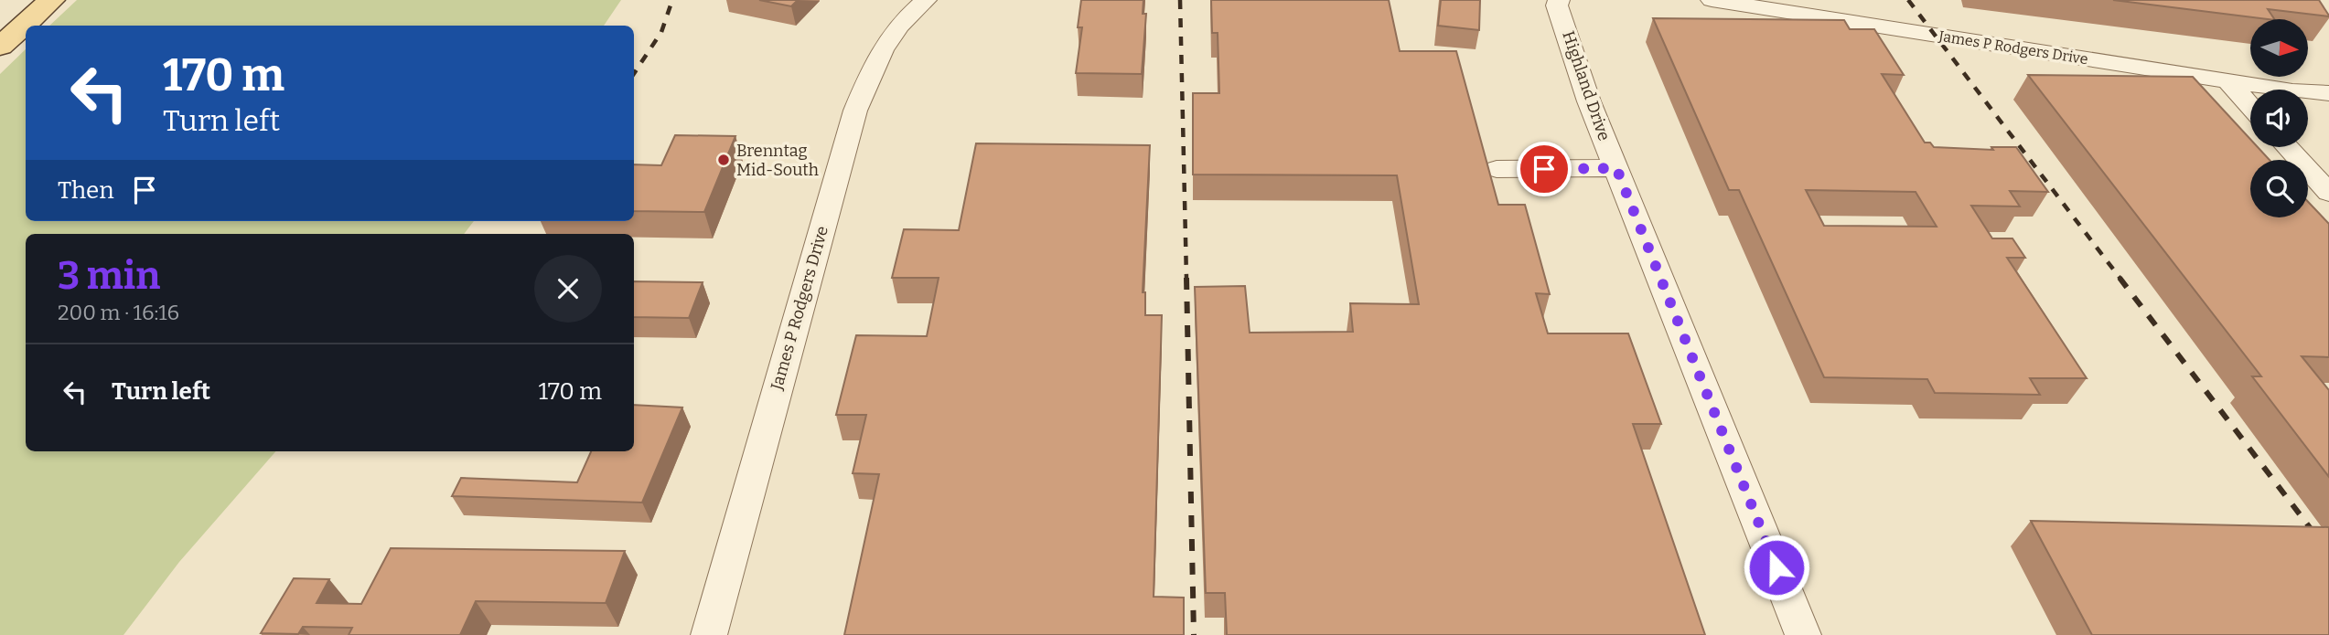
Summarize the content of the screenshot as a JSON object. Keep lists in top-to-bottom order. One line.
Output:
{"streets":{"street":["James P Rodgers Drive","Highland Drive"]},"places":["Brenntag Mid-South"],"north":"right","page":{"turn":["170 m","Turn left"],"then":"Then","heading":["3 min","200 m · 16:16"],"list":[{"name":"Turn left","value":"170 m"}]}}
